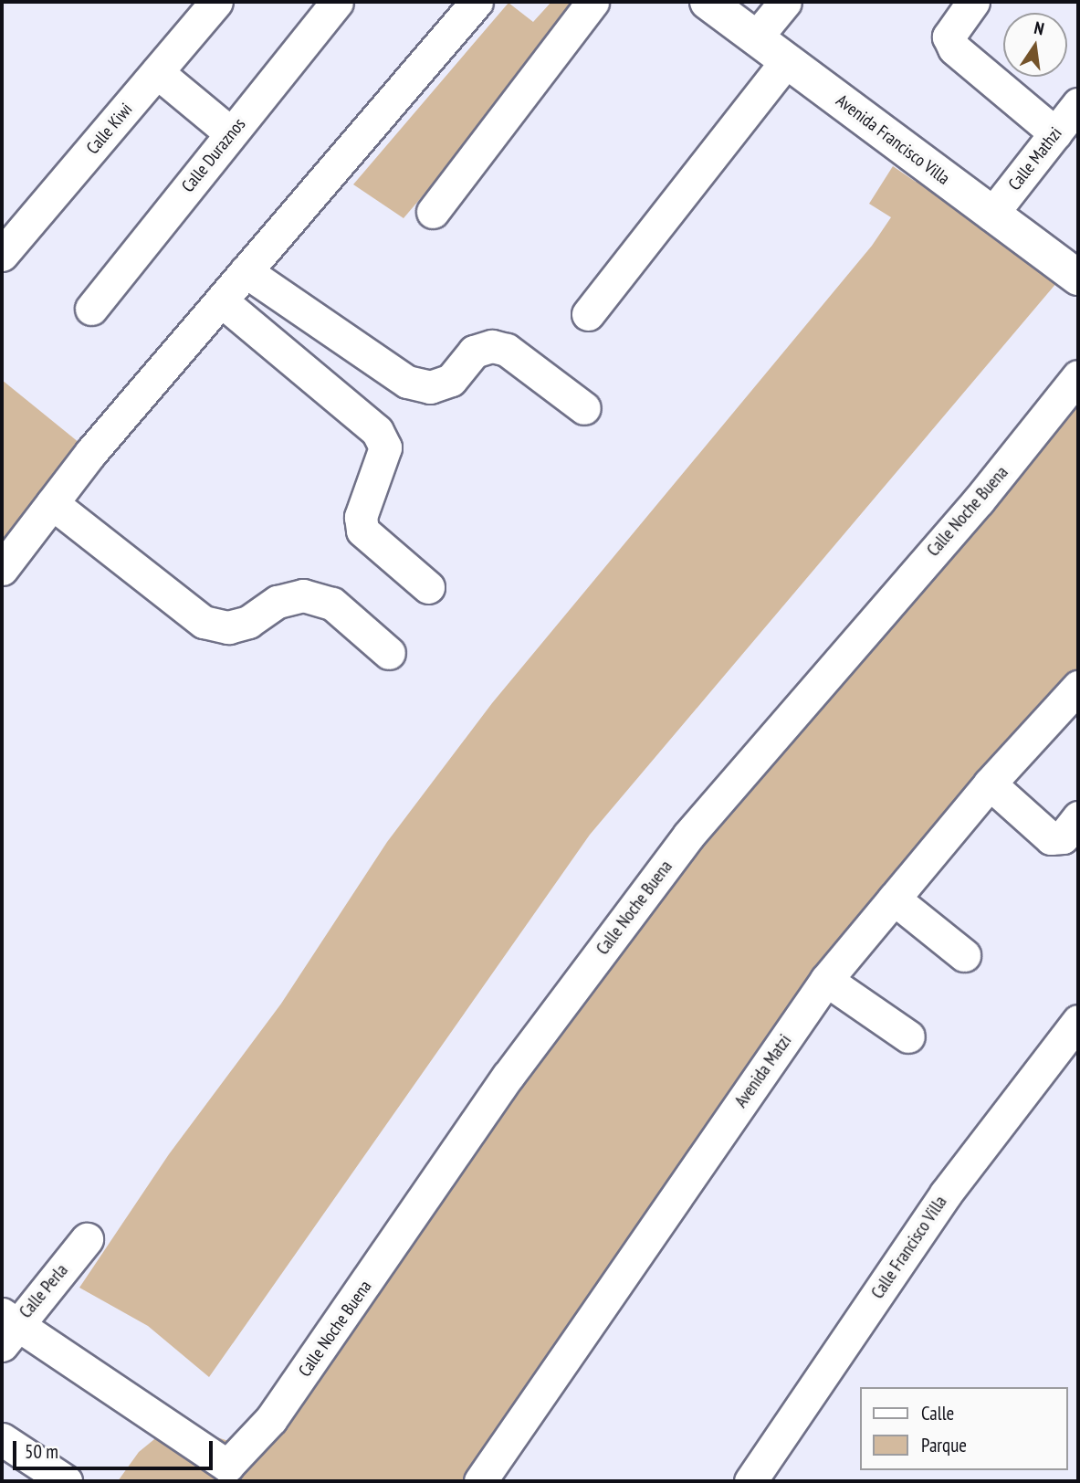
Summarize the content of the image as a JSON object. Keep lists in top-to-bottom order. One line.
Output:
{"streets":{"street":["Calle Kiwi","Avenida Francisco Villa","Calle Duraznos","Calle Mathzi","Calle Noche Buena","Avenida Matzi","Calle Francisco Villa","Calle Perla"]},"crossings":[["Avenida Francisco Villa","Calle Mathzi"],["Calle Noche Buena","Calle Perla"]],"legend":["Calle","Parque"],"scale_bar":"50 m","north":"top"}
